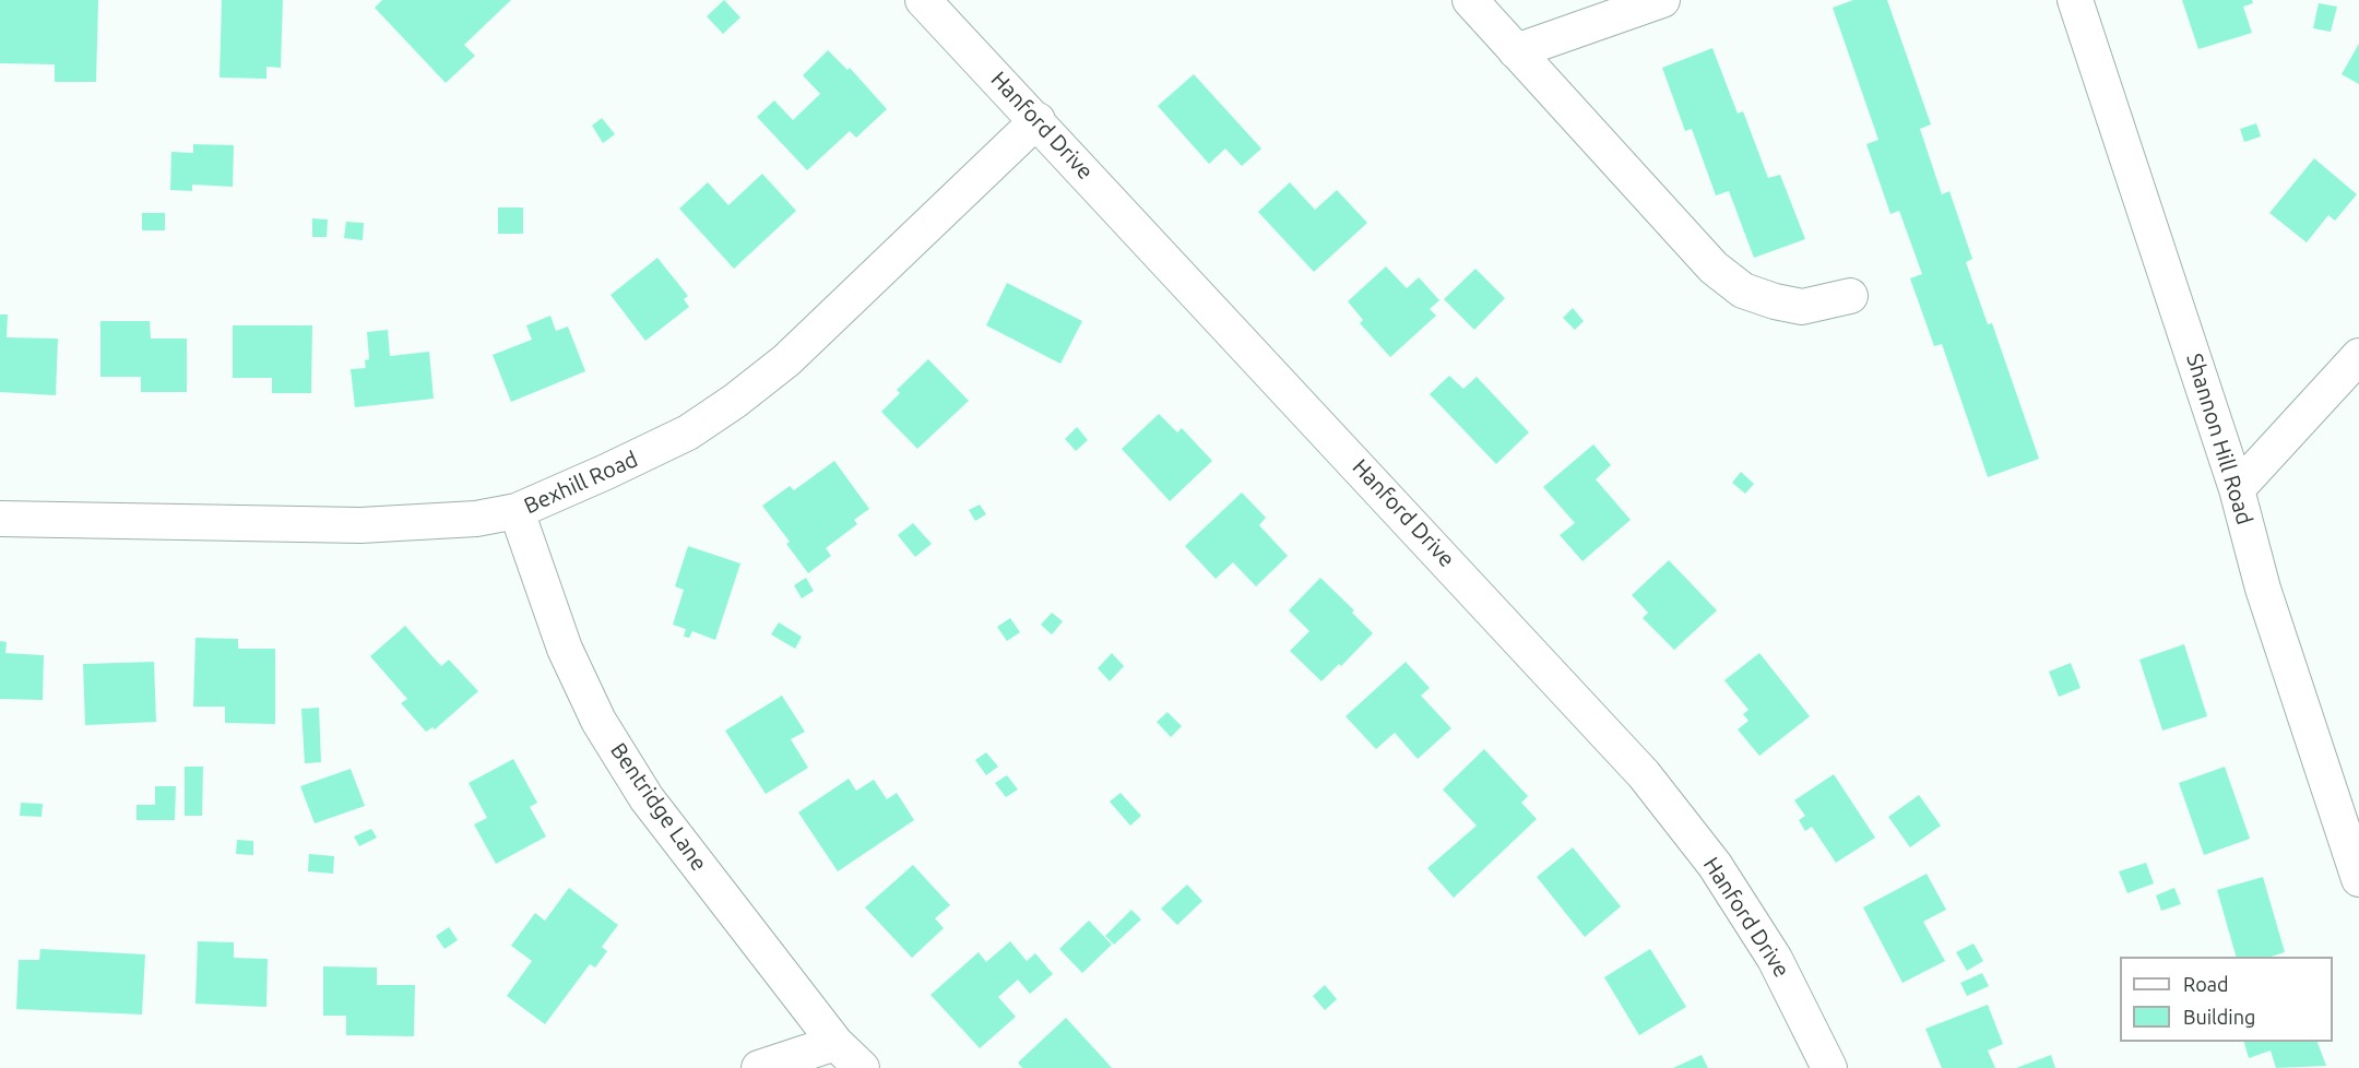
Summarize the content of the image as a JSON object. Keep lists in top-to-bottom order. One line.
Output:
{"streets":{"street":["Hanford Drive","Shannon Hill Road","Bexhill Road","Bentridge Lane"]},"crossings":[["Hanford Drive","Bexhill Road"],["Bexhill Road","Bentridge Lane"]],"legend":["Road","Building"]}
